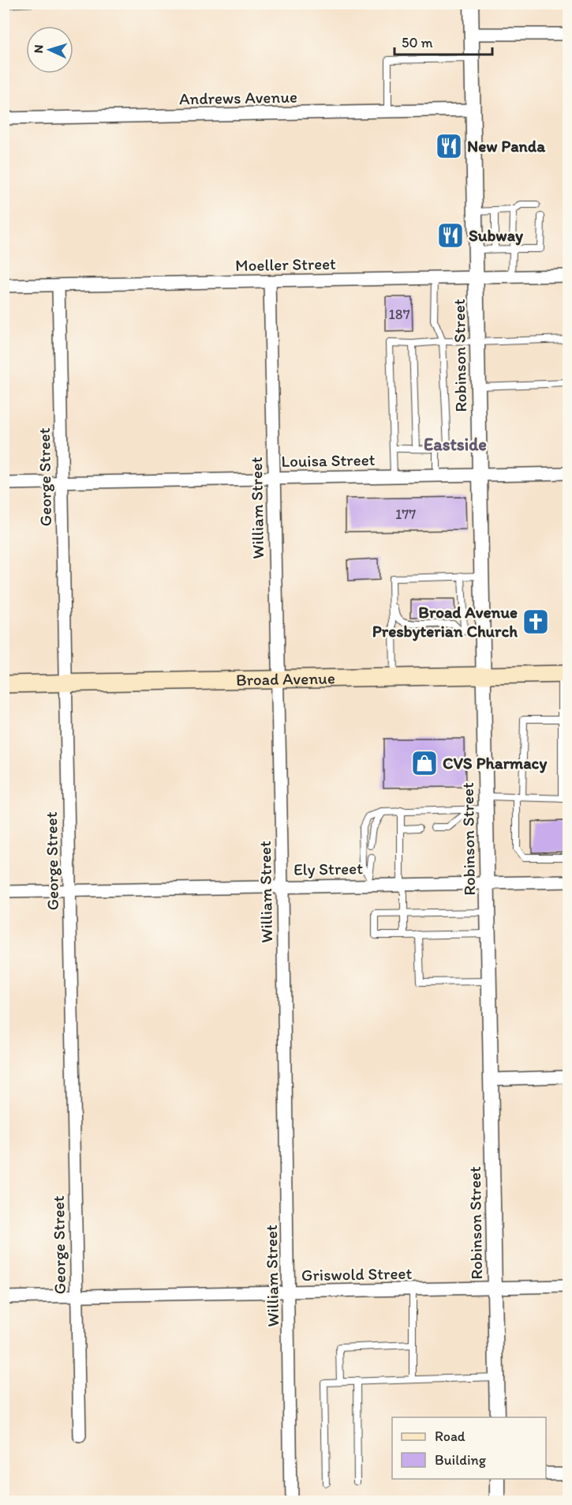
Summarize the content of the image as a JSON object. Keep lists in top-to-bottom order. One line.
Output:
{"streets":{"main road":["Broad Avenue"],"street":["Andrews Avenue","Moeller Street","Robinson Street","Louisa Street","George Street","William Street","Ely Street","Griswold Street"]},"crossings":[["Andrews Avenue","Robinson Street"],["Moeller Street","Robinson Street"],["Moeller Street","George Street"],["Moeller Street","William Street"],["Robinson Street","Louisa Street"],["Robinson Street","Broad Avenue"],["Robinson Street","Ely Street"],["Robinson Street","Griswold Street"],["Louisa Street","George Street"],["Louisa Street","William Street"],["George Street","Broad Avenue"],["George Street","Ely Street"],["George Street","Griswold Street"],["William Street","Broad Avenue"],["William Street","Ely Street"],["William Street","Griswold Street"]],"districts":["Eastside"],"places":{"restaurant":["New Panda","Subway"],"church":["Broad Avenue Presbyterian Church"],"shop":["CVS Pharmacy"]},"house_numbers":["187","177"],"legend":["Road","Building"],"scale_bar":"50 m","north":"left"}
